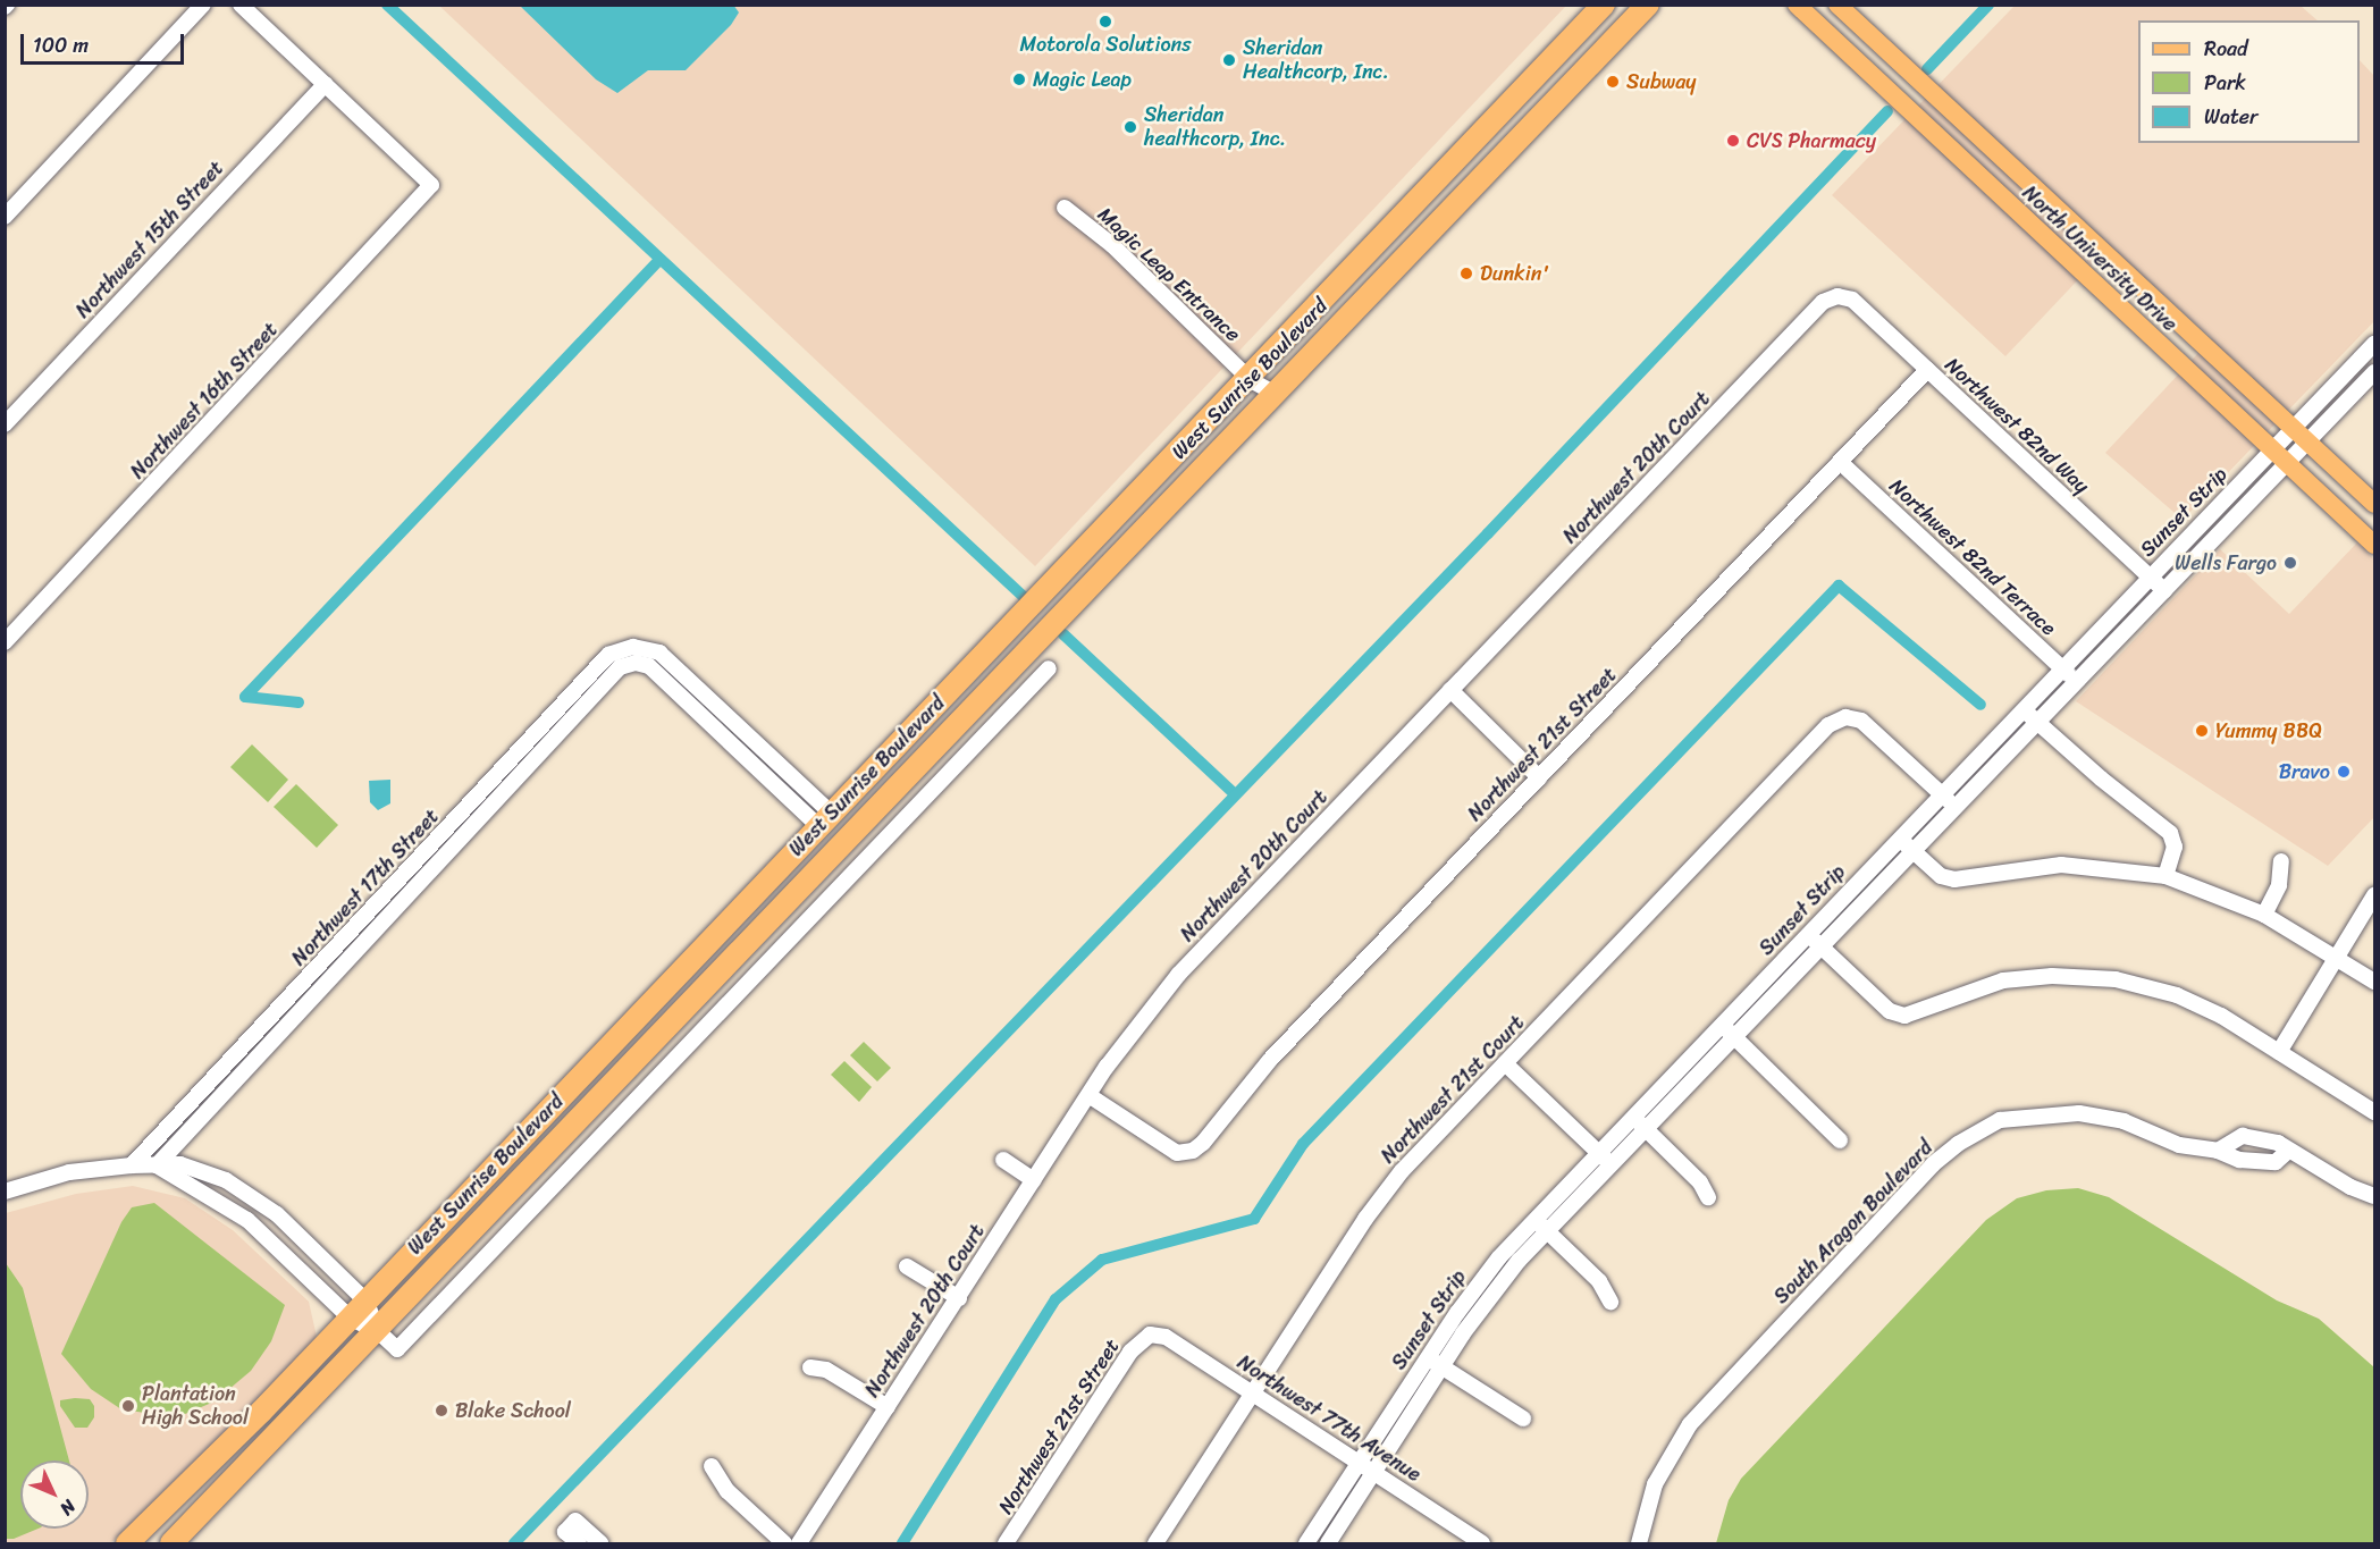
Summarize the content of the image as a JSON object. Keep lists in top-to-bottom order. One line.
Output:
{"streets":{"highway":["West Sunrise Boulevard"],"main road":["North University Drive"],"street":["Northwest 15th Street","Magic Leap Entrance","Northwest 16th Street","Northwest 82nd Way","Northwest 20th Court","Sunset Strip","Northwest 82nd Terrace","Northwest 21st Street","Northwest 17th Street","Northwest 21st Court","South Aragon Boulevard","Northwest 77th Avenue"]},"crossings":[["Northwest 15th Street","Northwest 16th Street"],["North University Drive","Sunset Strip"],["Magic Leap Entrance","West Sunrise Boulevard"],["Northwest 82nd Way","Northwest 20th Court"],["Northwest 82nd Way","Sunset Strip"],["Northwest 82nd Way","Northwest 21st Street"],["Northwest 20th Court","Northwest 21st Street"],["Sunset Strip","Northwest 82nd Terrace"],["Sunset Strip","Northwest 21st Court"],["Sunset Strip","Northwest 77th Avenue"],["Northwest 82nd Terrace","Northwest 21st Street"],["Northwest 21st Street","Northwest 77th Avenue"],["Northwest 21st Court","Northwest 77th Avenue"]],"places":["Motorola Solutions","Sheridan Healthcorp, Inc.","Magic Leap","Subway","Sheridan healthcorp, Inc.","CVS Pharmacy","Dunkin'","Wells Fargo","Yummy BBQ","Bravo","Plantation High School","Blake School"],"legend":["Road","Park","Water"],"scale_bar":"100 m","north":"bottom right"}
